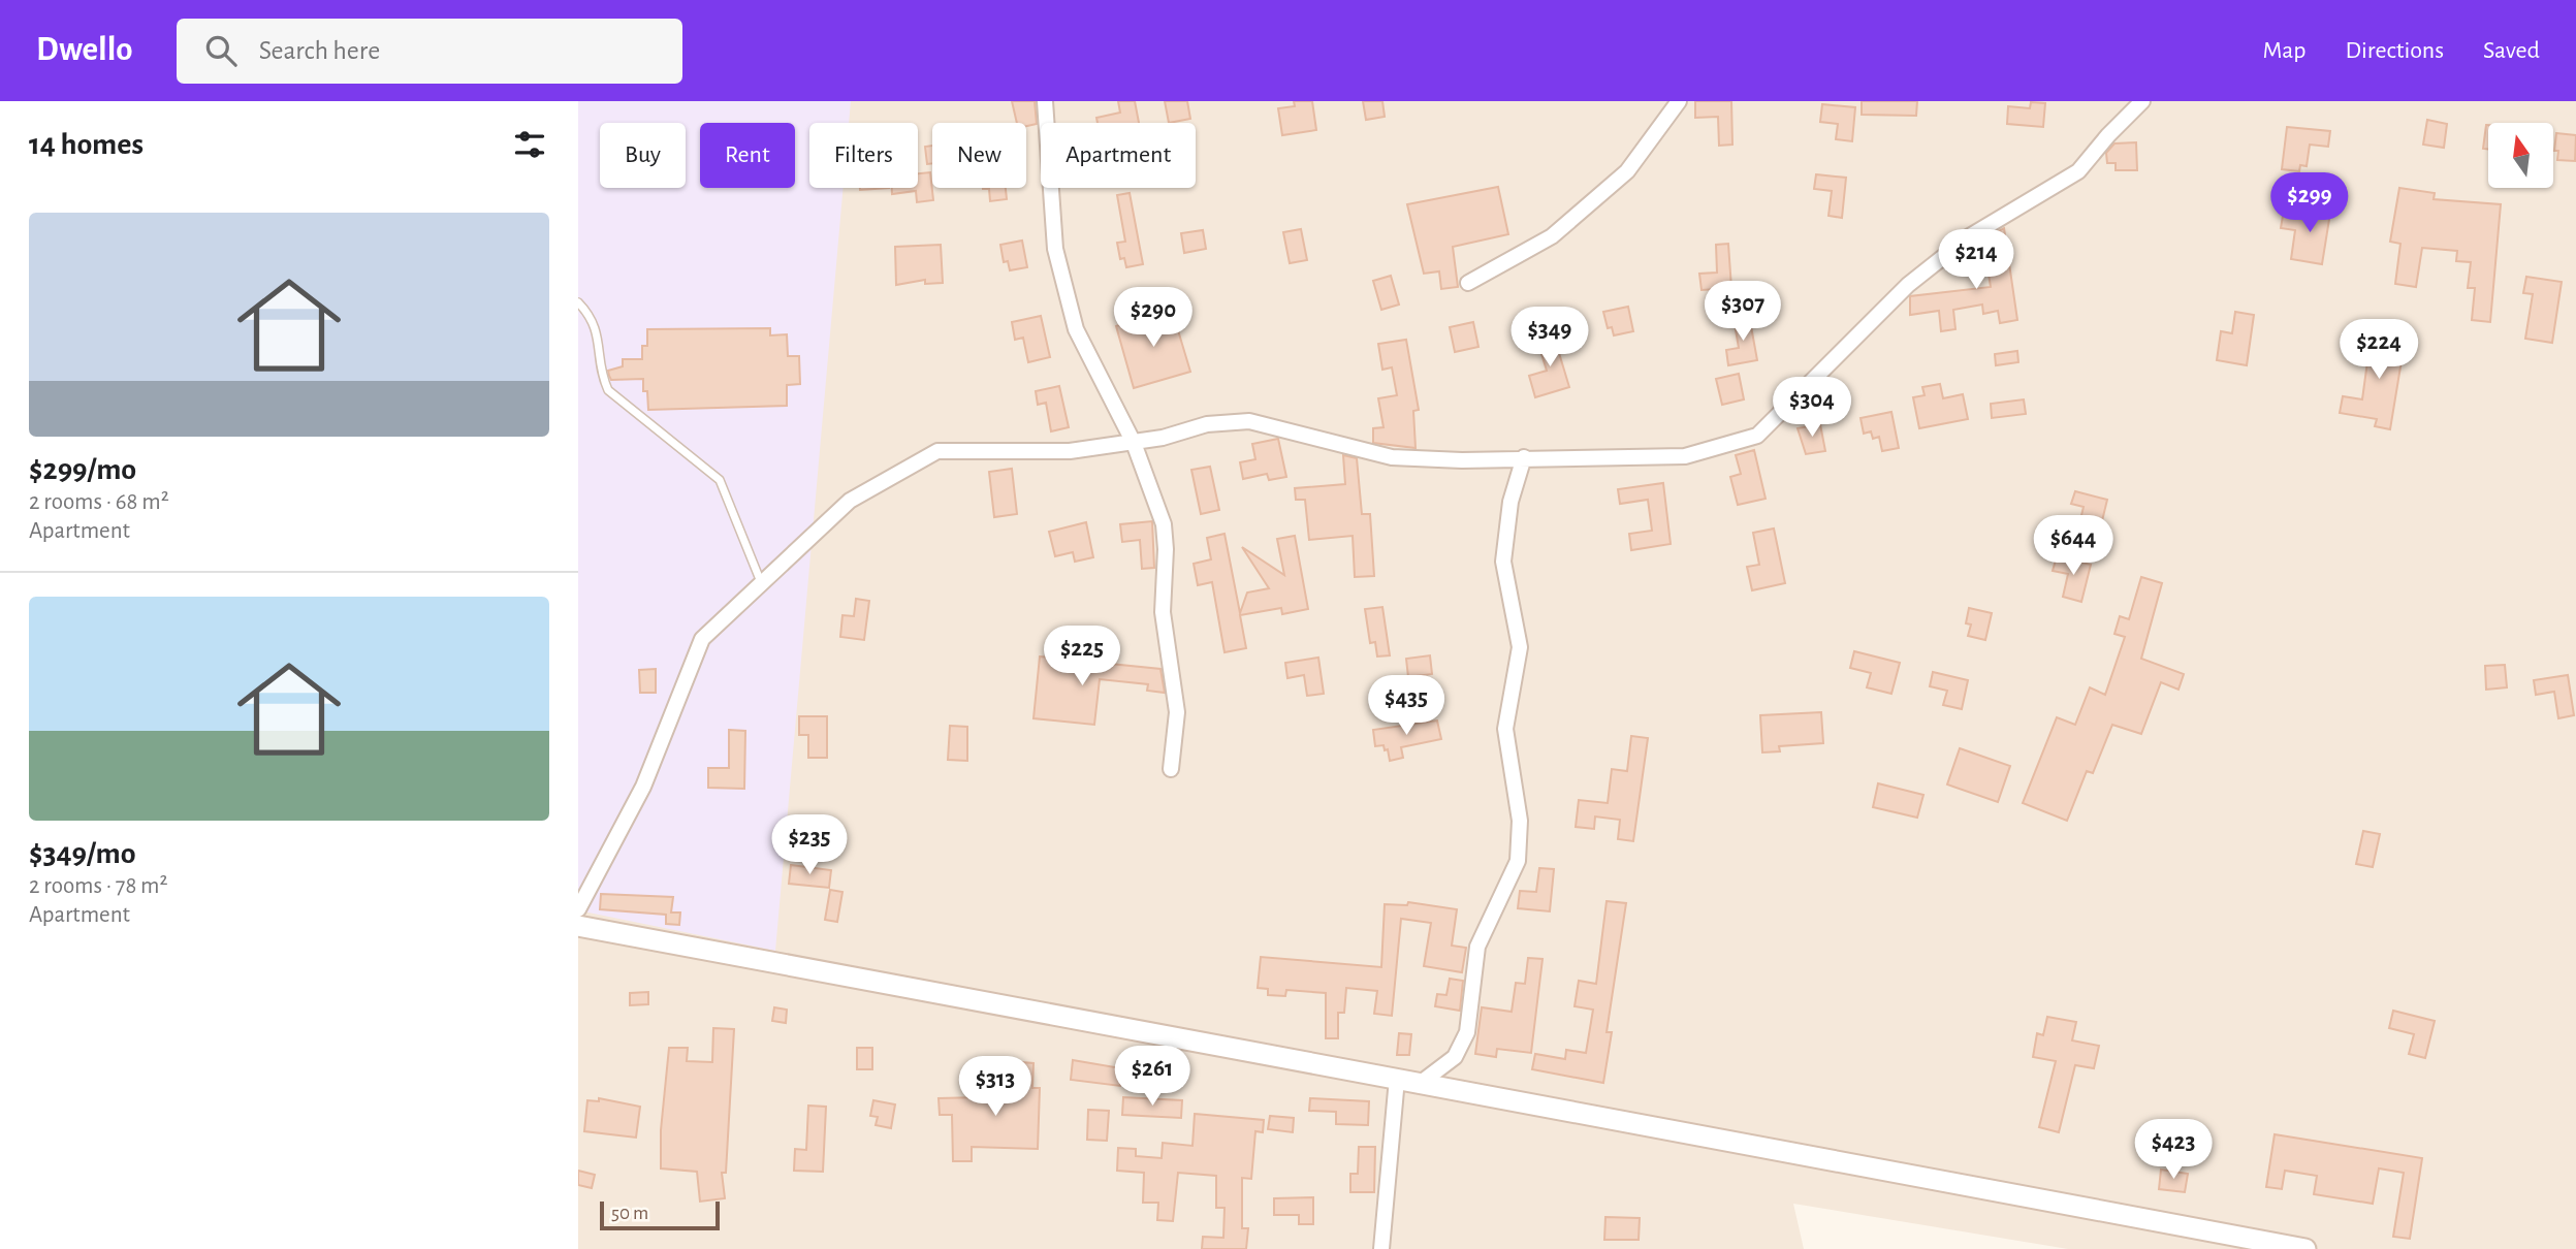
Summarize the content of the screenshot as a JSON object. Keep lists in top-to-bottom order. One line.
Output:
{"scale_bar":"50 m","north":"top","page":{"header":"Dwello","search":"Search here","nav":["Map","Directions","Saved"],"heading":"14 homes","chip":["Buy","Rent","Filters","New","Apartment"],"price":["$299","$214","$307","$290","$349","$224","$304","$644","$225","$435","$235","$261","$313","$423"],"list":[{"name":"$299/mo","note":"2 rooms · 68 m² · Apartment"},{"name":"$349/mo","note":"2 rooms · 78 m² · Apartment"}],"scale":"50 m"}}
